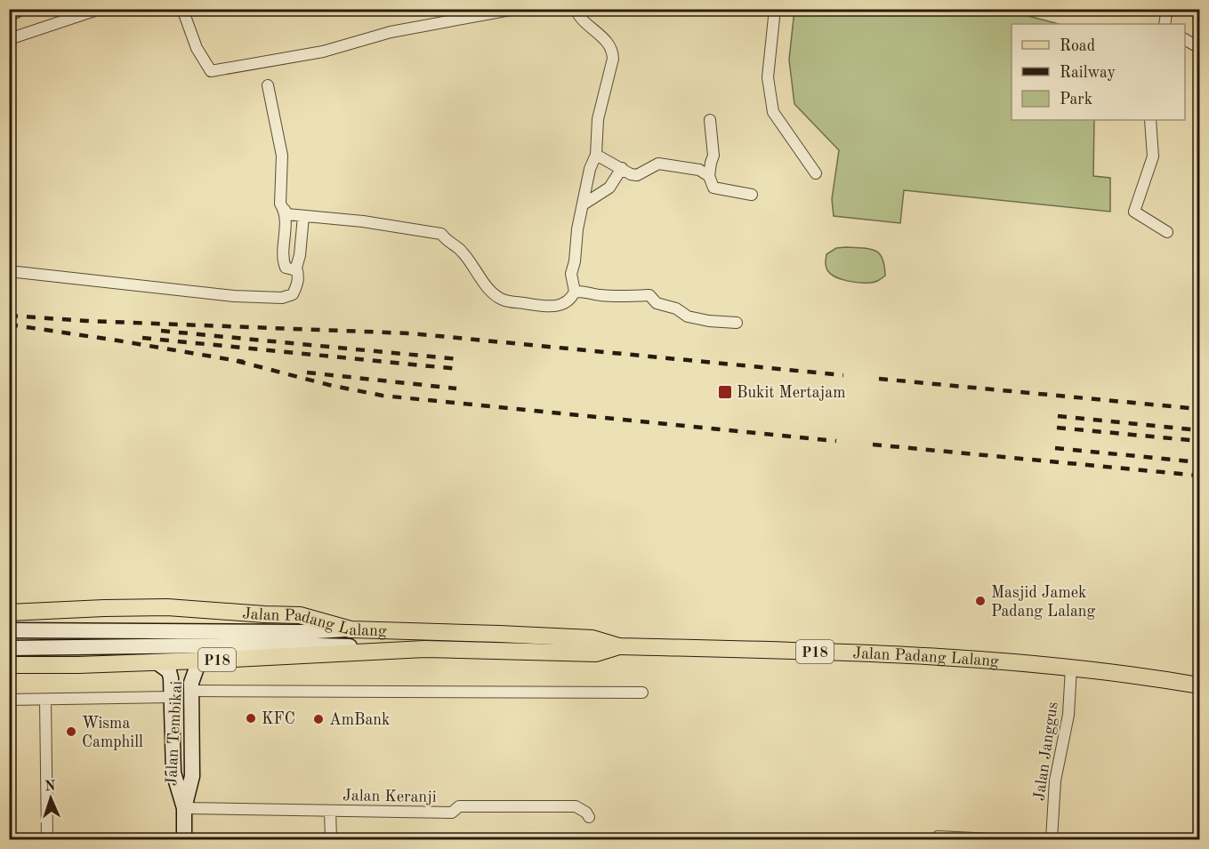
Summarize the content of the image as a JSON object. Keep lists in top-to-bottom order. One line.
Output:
{"streets":{"main road":["Jalan Padang Lalang","P18"],"street":["Jalan Tembikai","Jalan Janggus","Jalan Keranji"]},"crossings":[["Jalan Padang Lalang","Jalan Tembikai"],["Jalan Padang Lalang","Jalan Janggus"],["Jalan Tembikai","Jalan Keranji"]],"places":{"transit":["Bukit Mertajam"],"other":["Masjid Jamek Padang Lalang","KFC","AmBank","Wisma Camphill"]},"legend":["Road","Railway","Park"],"north":"top"}
